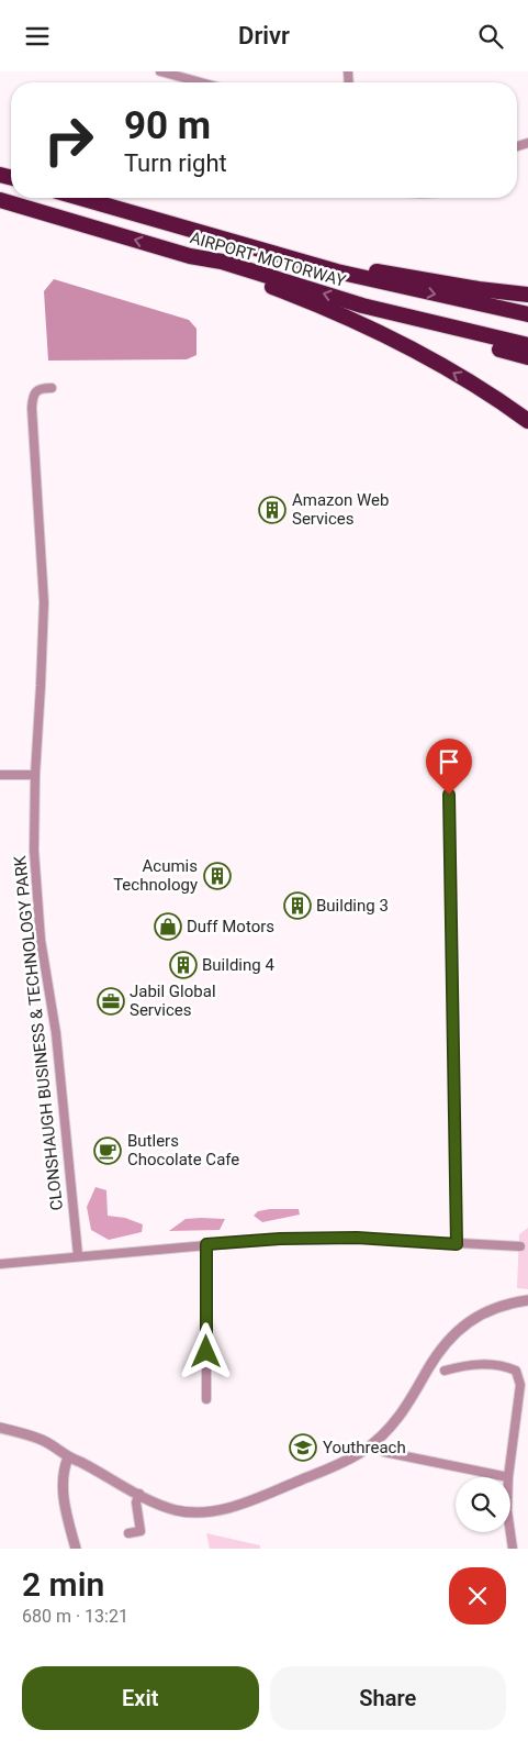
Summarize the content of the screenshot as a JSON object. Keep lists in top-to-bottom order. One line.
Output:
{"streets":{"highway":["AIRPORT MOTORWAY"],"street":["CLONSHAUGH BUSINESS & TECHNOLOGY PARK"]},"places":{"building":["Amazon Web Services","Acumis Technology","Building 3","Building 4"],"shop":["Duff Motors"],"office":["Jabil Global Services"],"cafe":["Butlers Chocolate Cafe"],"school or university":["Youthreach"]},"page":{"header":"Drivr","turn":["90 m","Turn right"],"heading":["2 min","680 m · 13:21"],"buttons":["Exit","Share"]}}
